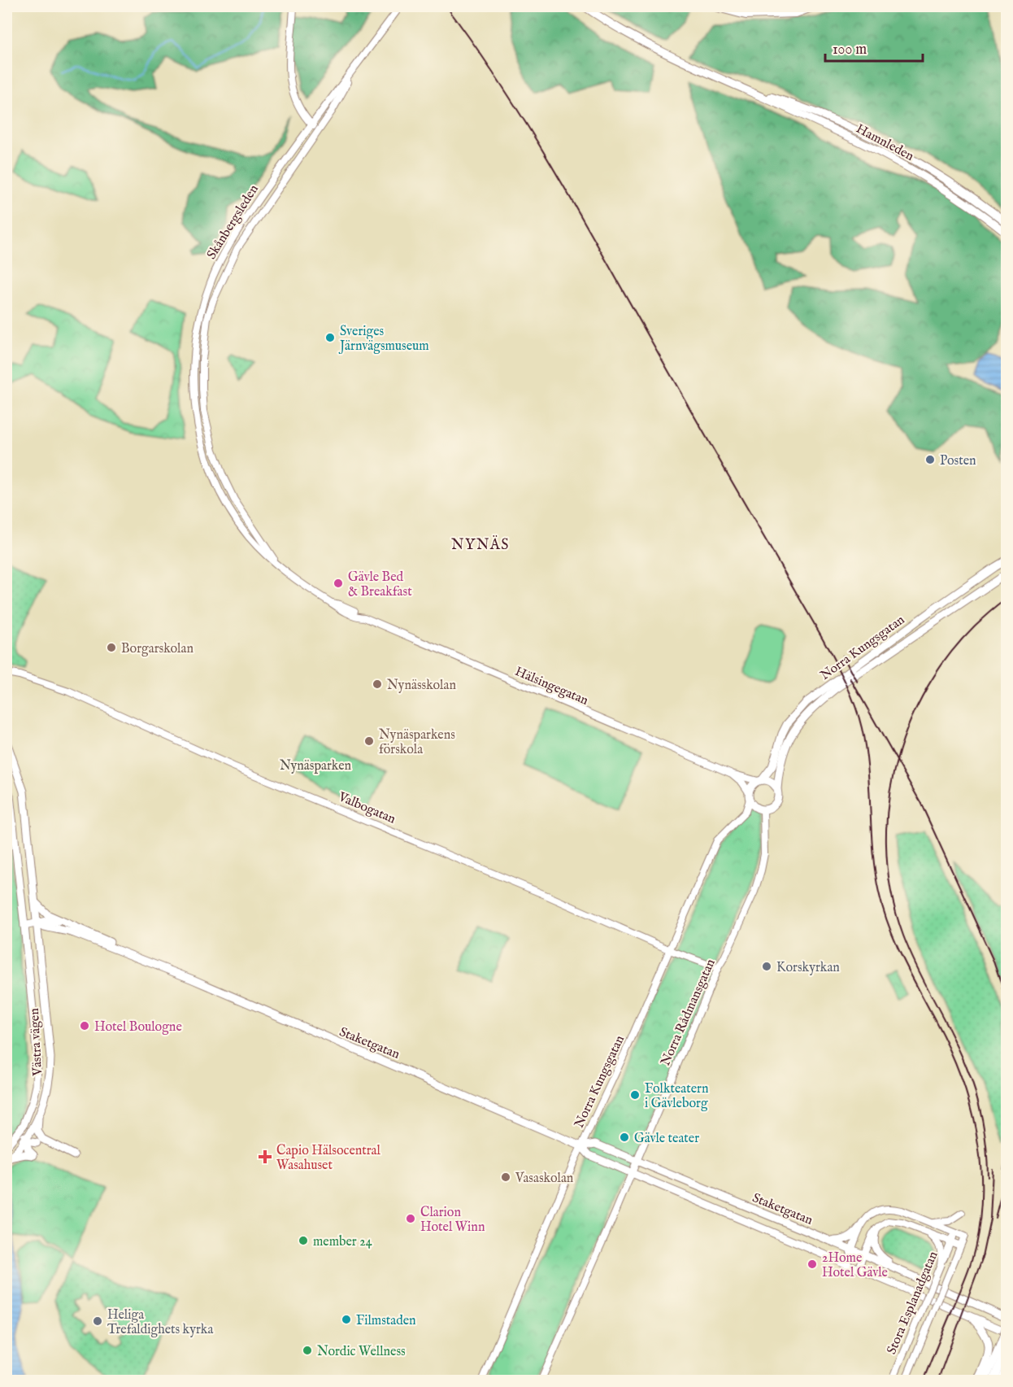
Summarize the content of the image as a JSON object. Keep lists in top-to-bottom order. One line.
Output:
{"streets":{"main road":["Hamnleden","Norra Kungsgatan","Västra vägen","Staketgatan"],"street":["Skånbergsleden","Hälsingegatan","Valbogatan","Norra Rådmansgatan","Stora Esplanadgatan"]},"crossings":[["Skånbergsleden","Hälsingegatan"],["Norra Kungsgatan","Hälsingegatan"],["Norra Kungsgatan","Valbogatan"],["Norra Kungsgatan","Norra Rådmansgatan"],["Norra Kungsgatan","Staketgatan"],["Hälsingegatan","Norra Rådmansgatan"],["Valbogatan","Norra Rådmansgatan"],["Norra Rådmansgatan","Staketgatan"],["Västra vägen","Staketgatan"]],"districts":["NYNÄS"],"parks":["Nynäsparken"],"places":{"other":["Sveriges Järnvägsmuseum","Posten","Gävle Bed & Breakfast","Borgarskolan","Nynässkolan","Nynäsparkens förskola","Korskyrkan","Hotel Boulogne","Folkteatern i Gävleborg","Gävle teater","Vasaskolan","Clarion Hotel Winn","member 24","2Home Hotel Gävle","Filmstaden","Heliga Trefaldighets kyrka","Nordic Wellness"],"health":["Capio Hälsocentral Wasahuset"]},"scale_bar":"100 m"}
